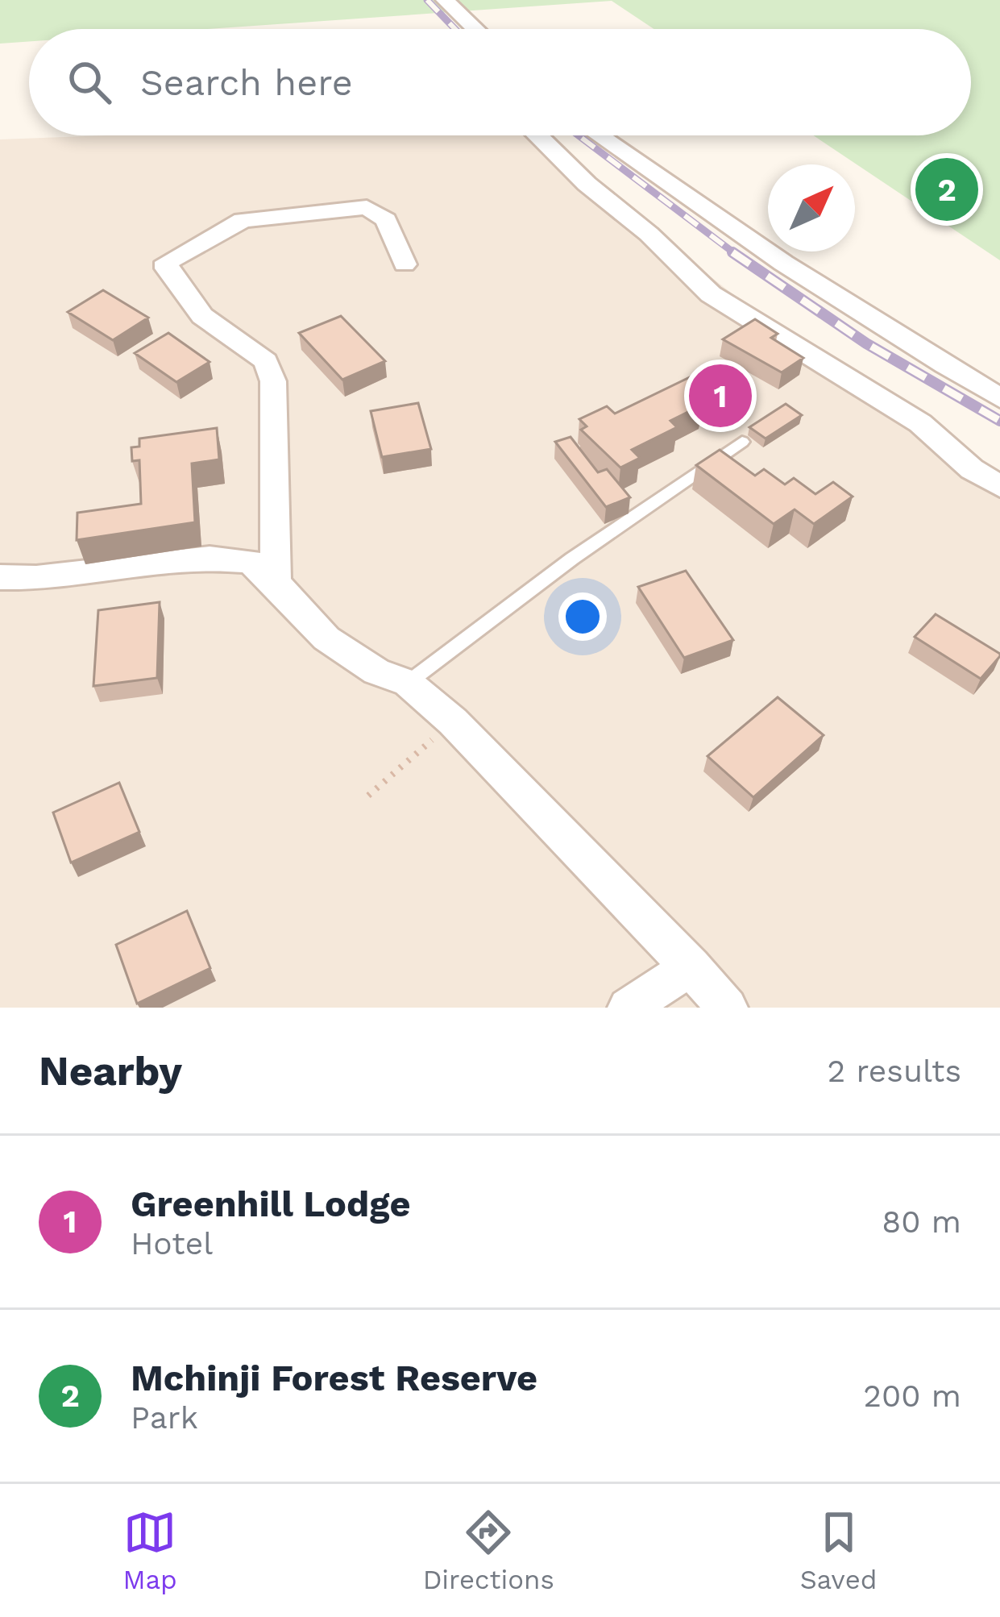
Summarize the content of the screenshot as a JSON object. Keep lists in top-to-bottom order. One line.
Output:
{"north":"top right","page":{"search":"Search here","pins":["2","1"],"heading":["Nearby","2 results"],"list":[{"mark":"1","name":"Greenhill Lodge","note":"Hotel","value":"80 m"},{"mark":"2","name":"Mchinji Forest Reserve","note":"Park","value":"200 m"}],"nav":["Map","Directions","Saved"]}}
